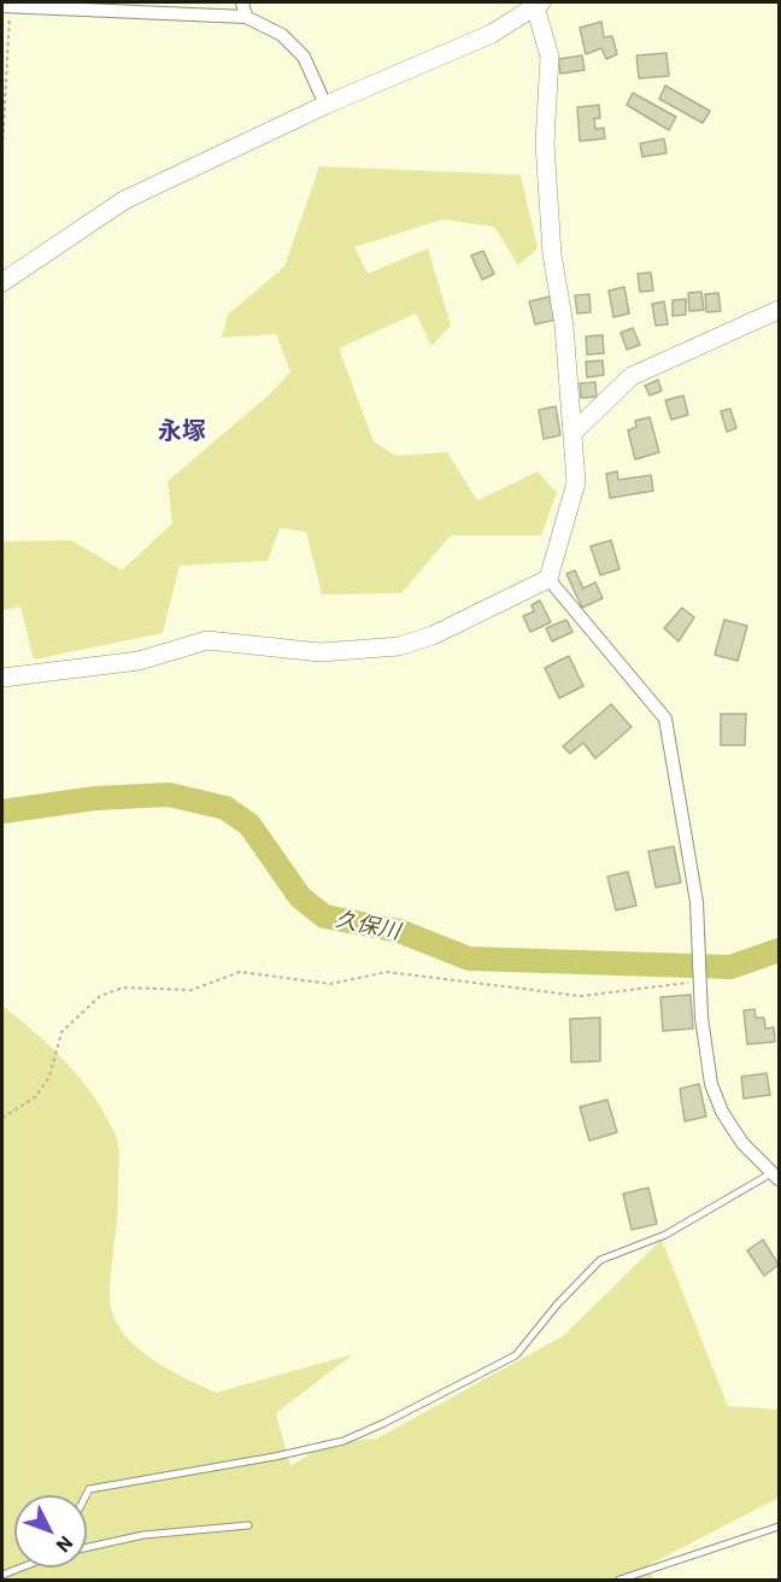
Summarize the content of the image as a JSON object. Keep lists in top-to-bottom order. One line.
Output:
{"districts":["永塚"],"water":["久保川"],"north":"bottom right"}
